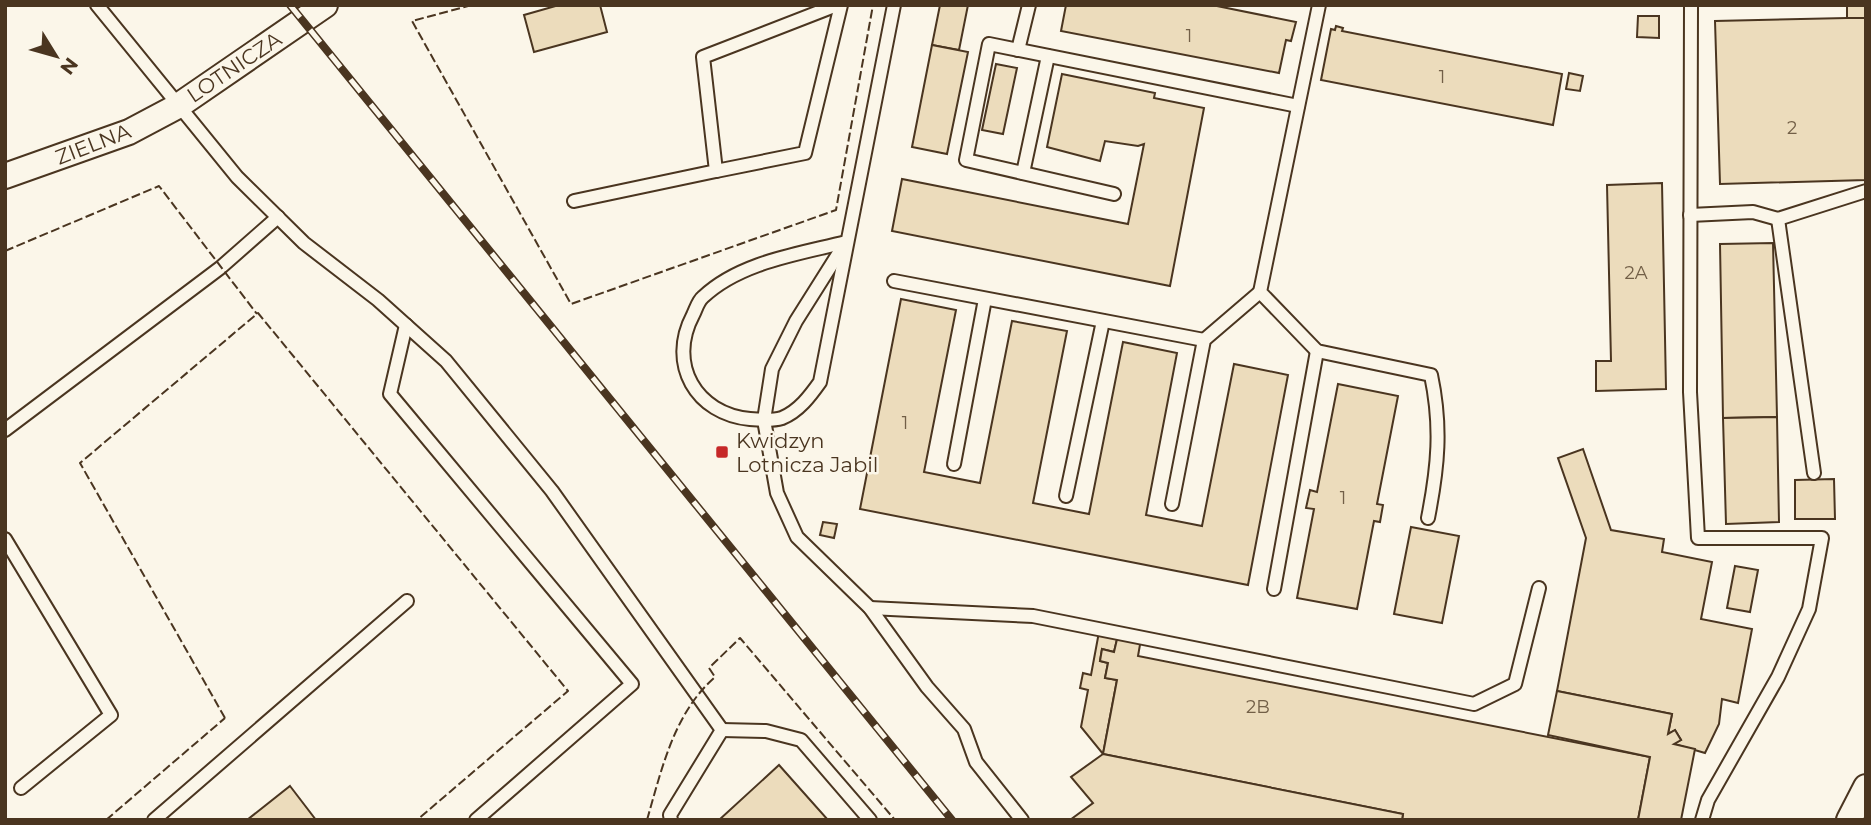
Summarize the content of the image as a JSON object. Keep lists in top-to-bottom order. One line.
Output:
{"streets":{"street":["LOTNICZA","ZIELNA"]},"crossings":[["LOTNICZA","ZIELNA"]],"places":{"transit":["Kwidzyn Lotnicza Jabil"]},"house_numbers":["1","1","2","2A","1","1","2B"],"north":"bottom right"}
